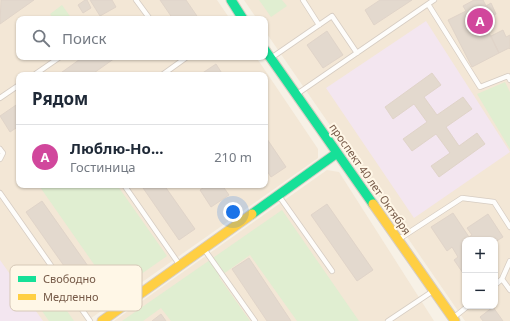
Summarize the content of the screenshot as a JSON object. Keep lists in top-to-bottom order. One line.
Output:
{"streets":{"street":["проспект 40 лет Октября"]},"legend":["Свободно","Медленно"],"page":{"pins":"A","search":"Поиск","heading":"Рядом","list":[{"mark":"A","name":"Люблю-Но...","note":"Гостиница","value":"210 m"}],"map_buttons":["+","−"]}}
